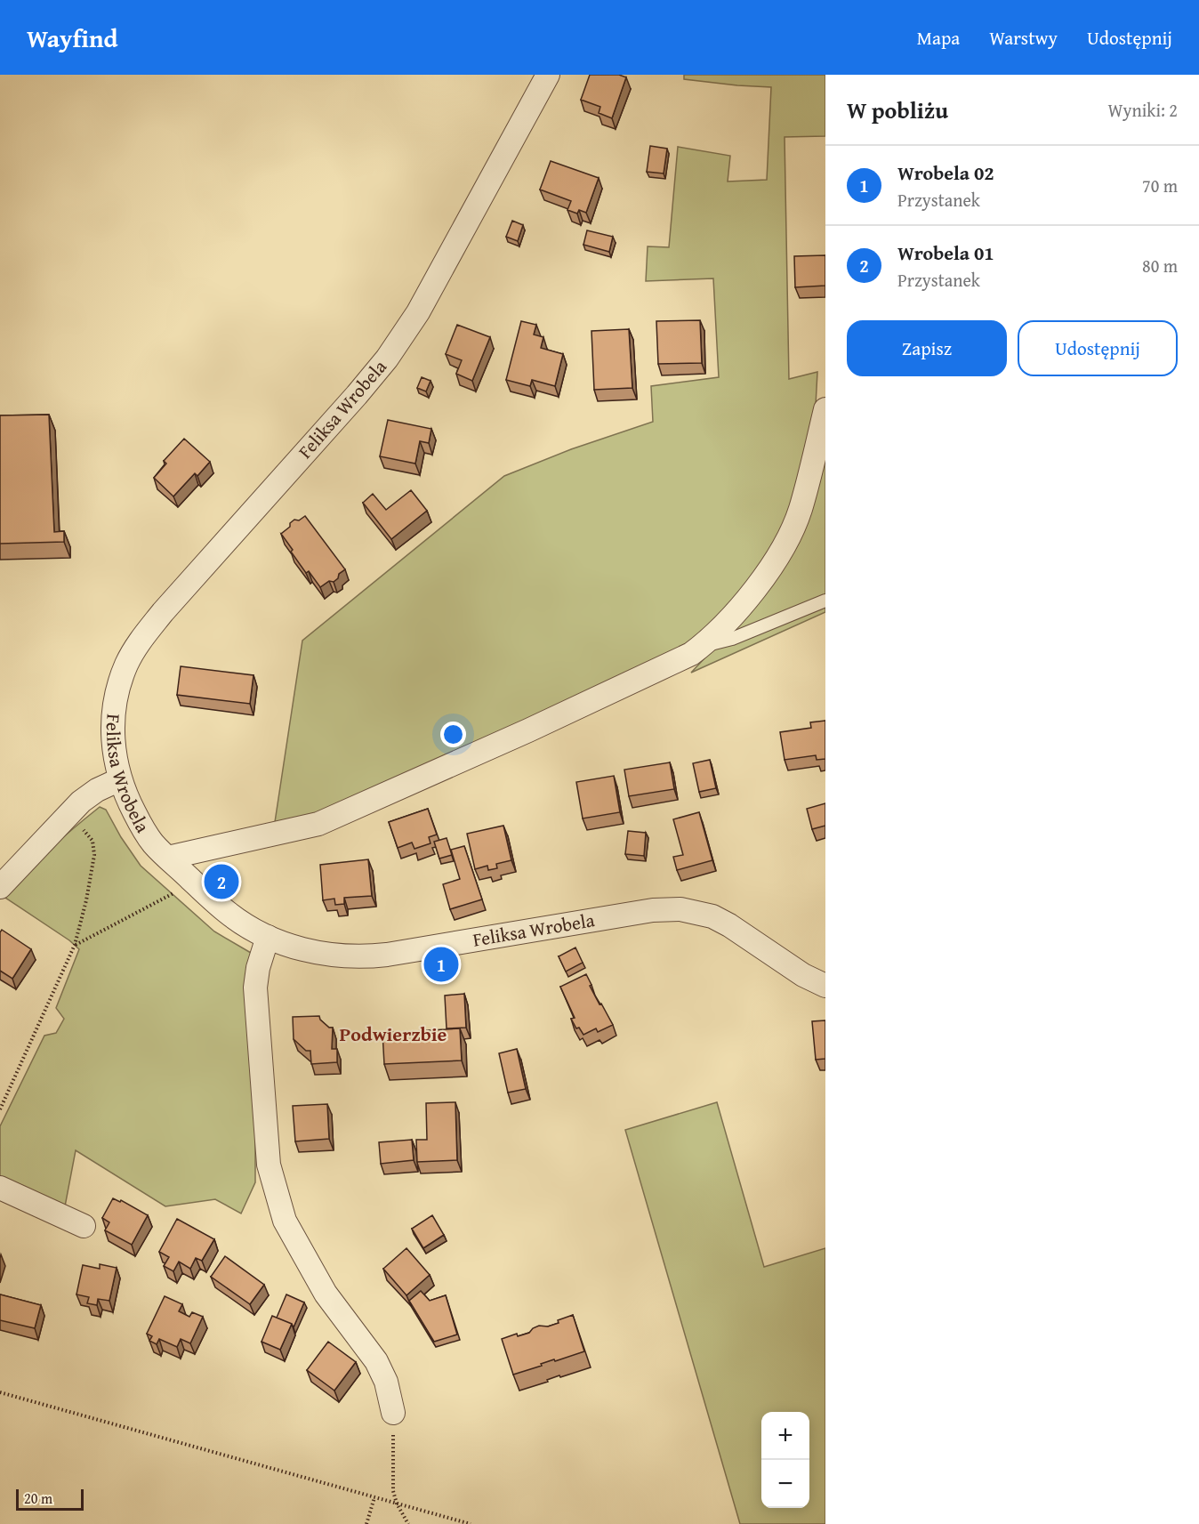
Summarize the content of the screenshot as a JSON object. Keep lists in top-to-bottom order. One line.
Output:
{"streets":{"street":["Feliksa Wrobela"]},"districts":["Podwierzbie"],"scale_bar":"20 m","page":{"header":"Wayfind","nav":["Mapa","Warstwy","Udostępnij"],"heading":["W pobliżu","Wyniki: 2"],"list":[{"mark":"1","name":"Wrobela 02","note":"Przystanek","value":"70 m"},{"mark":"2","name":"Wrobela 01","note":"Przystanek","value":"80 m"}],"buttons":["Zapisz","Udostępnij"],"pins":["2","1"],"map_buttons":["+","−"],"scale":"20 m"}}
